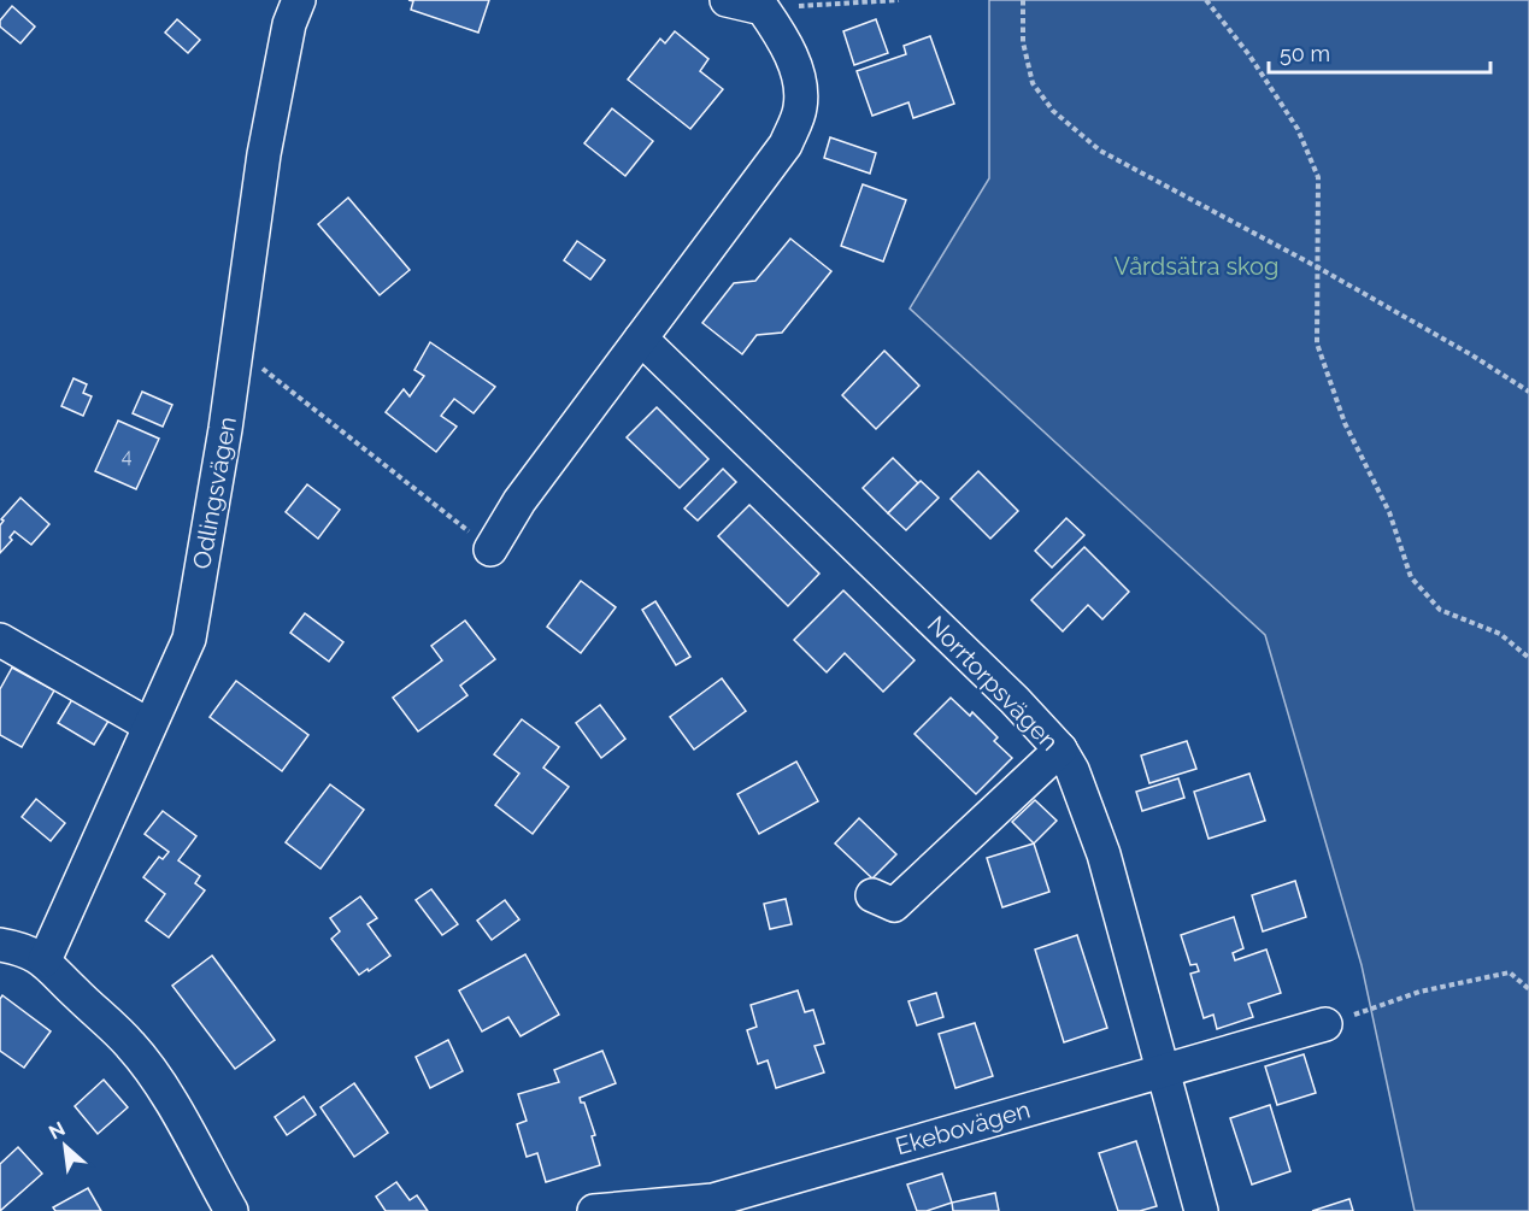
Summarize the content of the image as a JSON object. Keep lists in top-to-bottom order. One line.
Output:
{"streets":{"street":["Odlingsvägen","Norrtorpsvägen","Ekebovägen"]},"crossings":[["Norrtorpsvägen","Ekebovägen"]],"parks":["Vårdsätra skog"],"house_numbers":["4"],"scale_bar":"50 m","north":"top left"}
